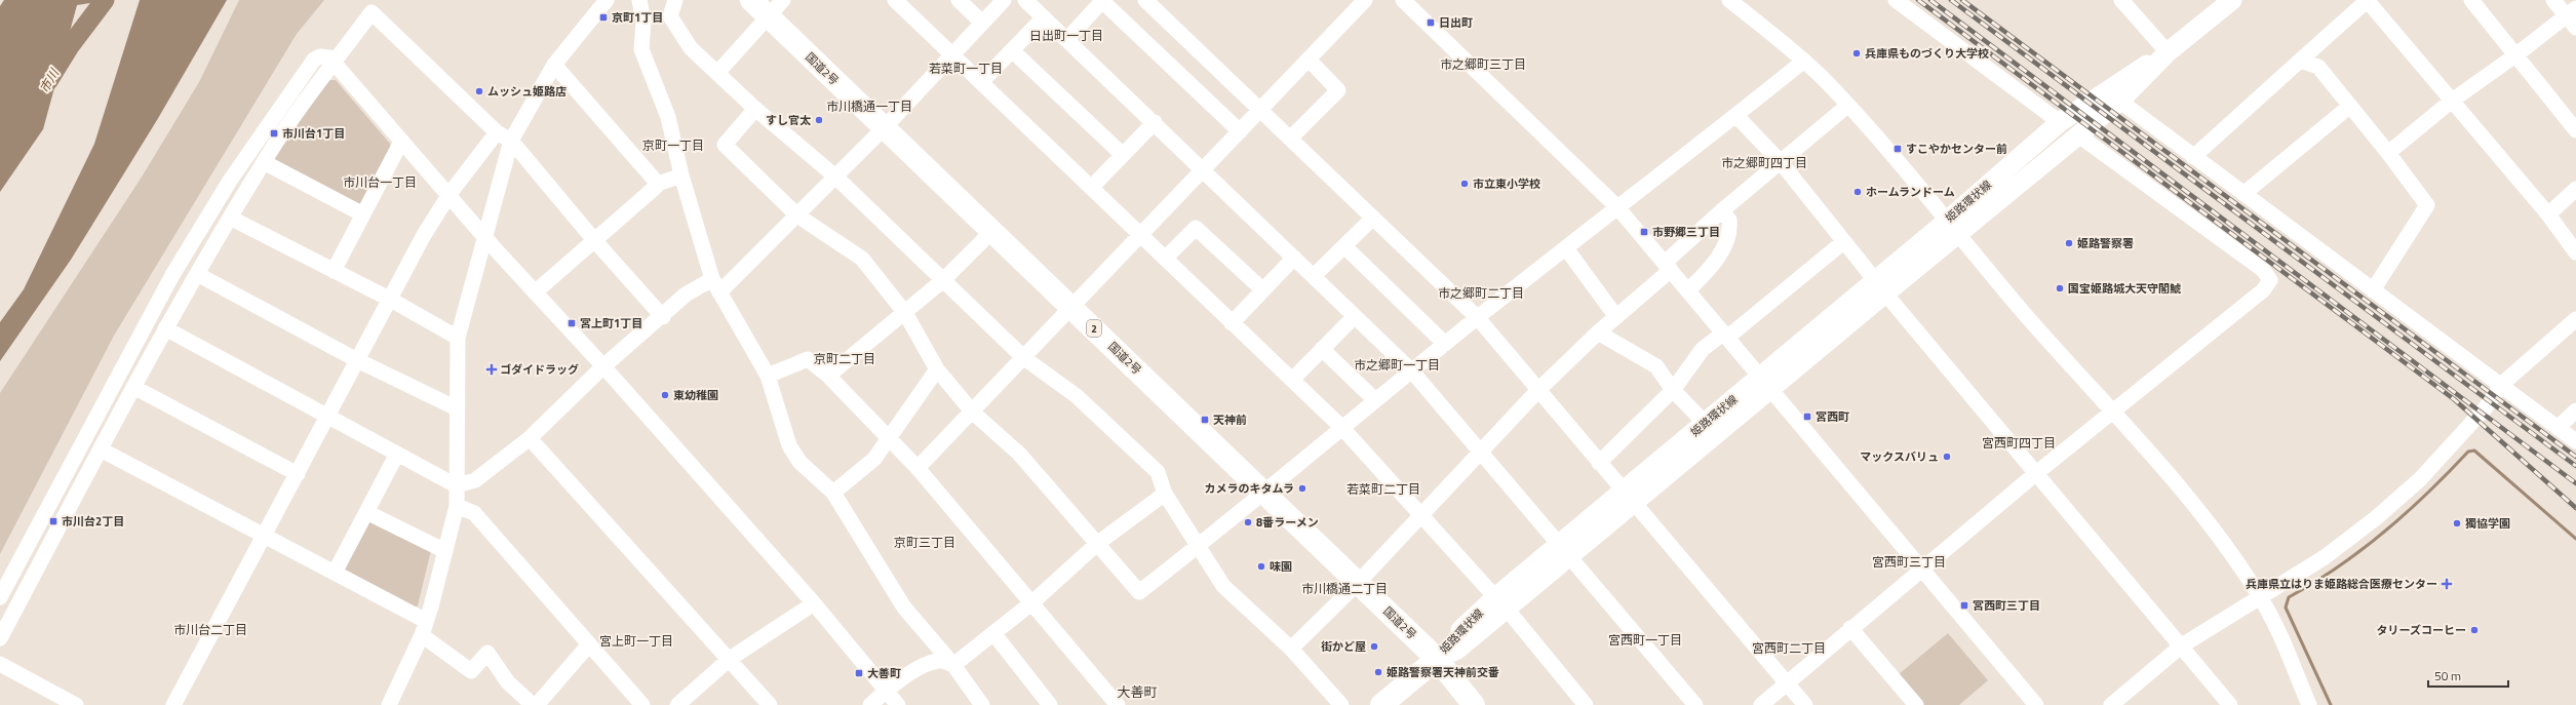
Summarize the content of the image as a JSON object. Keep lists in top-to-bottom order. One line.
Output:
{"streets":{"highway":["国道2号","2"],"main road":["姫路環状線"]},"crossings":[["国道2号","姫路環状線"]],"districts":["日出町一丁目","市之郷町三丁目","若菜町一丁目","市川橋通一丁目","京町一丁目","市之郷町四丁目","市川台一丁目","市之郷町二丁目","京町二丁目","市之郷町一丁目","宮西町四丁目","若菜町二丁目","京町三丁目","宮西町三丁目","市川橋通二丁目","市川台二丁目","宮西町一丁目","宮上町一丁目","宮西町二丁目","大善町"],"water":["市川"],"places":{"transit":["京町1丁目","日出町","市川台1丁目","すこやかセンター前","市野郷三丁目","宮上町1丁目","宮西町","天神前","市川台2丁目","宮西町三丁目","大善町"],"other":["兵庫県ものづくり大学校","ムッシュ姫路店","すし官太","市立東小学校","ホームランドーム","姫路警察署","国宝姫路城大天守閣鯱","東幼稚園","マックスバリュ","カメラのキタムラ","8番ラーメン","獨協学園","味園","タリーズコーヒー","街かど屋","姫路警察署天神前交番"],"health":["ゴダイドラッグ","兵庫県立はりま姫路総合医療センター"]},"scale_bar":"50 m"}
